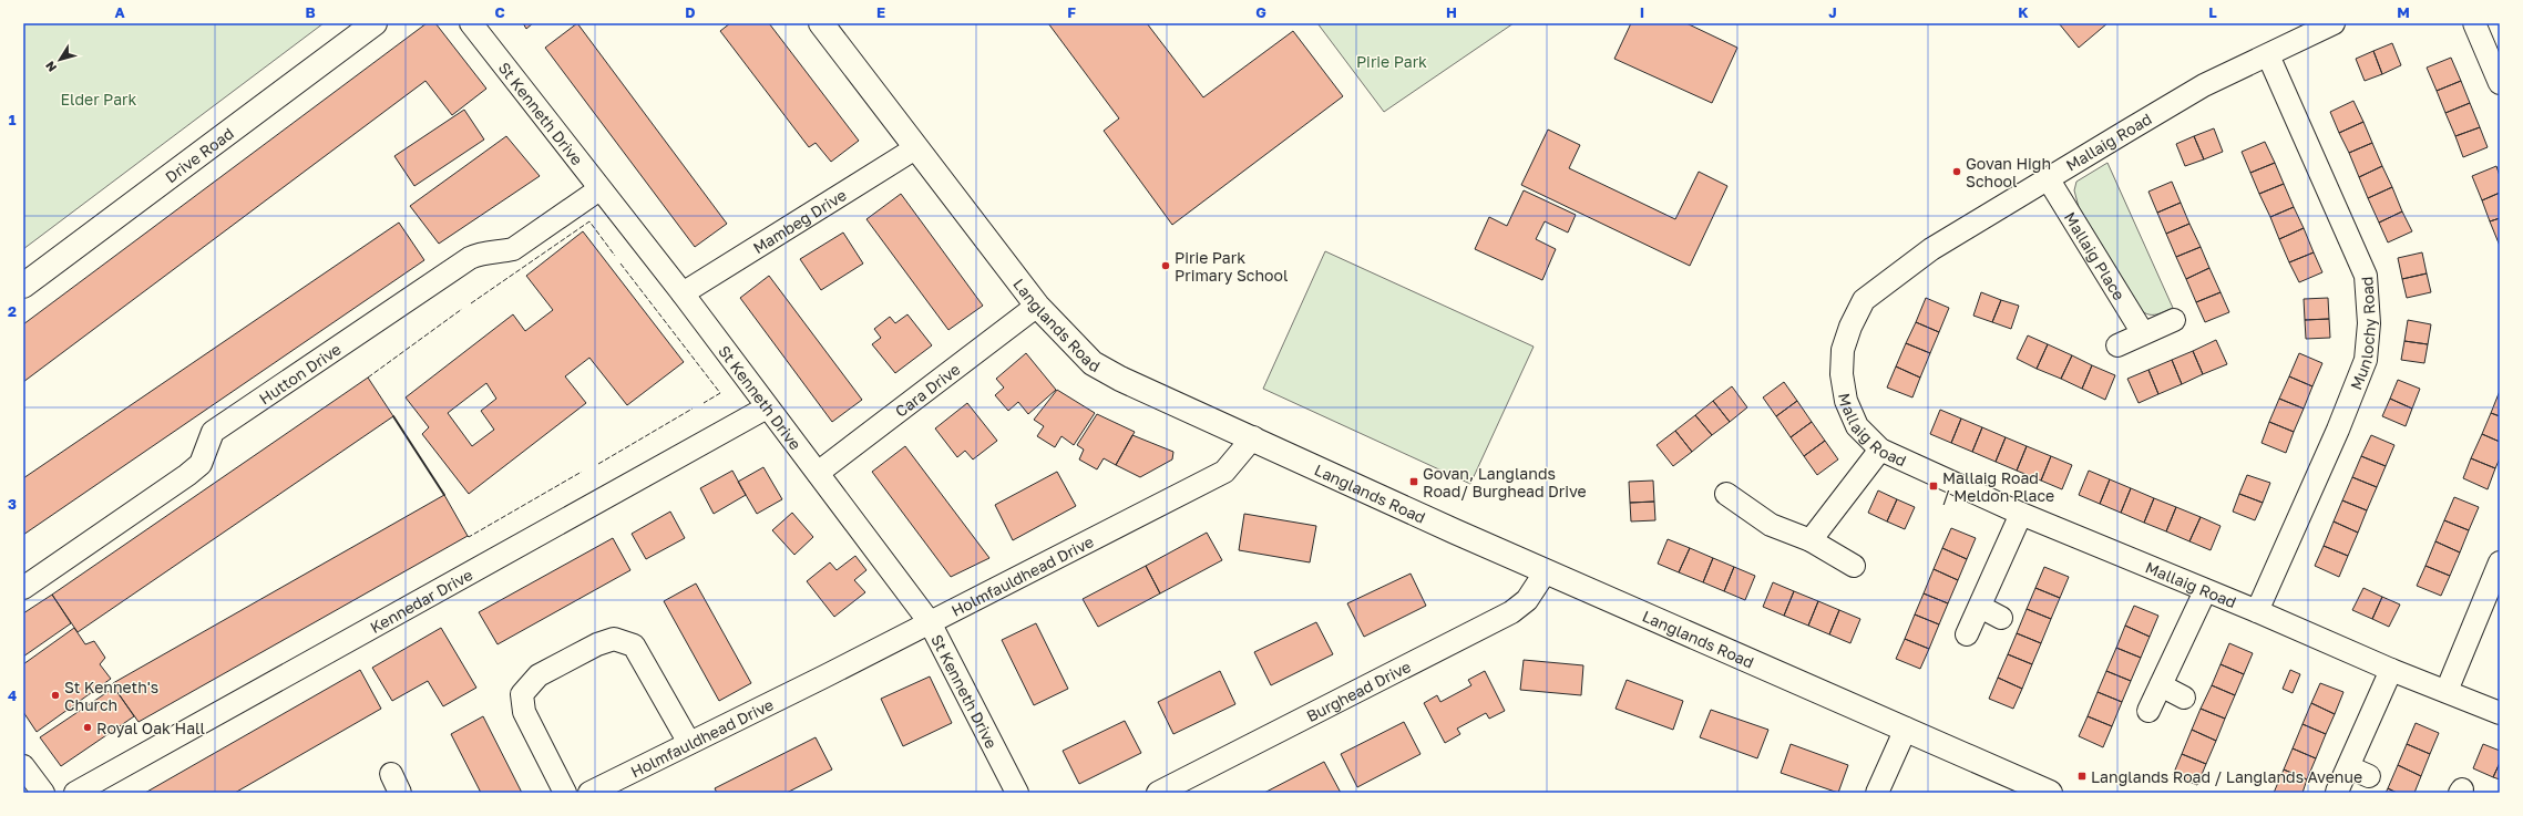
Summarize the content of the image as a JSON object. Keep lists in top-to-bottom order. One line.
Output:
{"streets":{"street":["St Kenneth Drive","Mallaig Road","Drive Road","Mambeg Drive","Mallaig Place","Langlands Road","Munlochy Road","Hutton Drive","Cara Drive","Holmfauldhead Drive","Kennedar Drive","Burghead Drive"]},"crossings":[["St Kenneth Drive","Mambeg Drive"],["St Kenneth Drive","Hutton Drive"],["St Kenneth Drive","Cara Drive"],["St Kenneth Drive","Holmfauldhead Drive"],["St Kenneth Drive","Kennedar Drive"],["Mallaig Road","Mallaig Place"],["Mallaig Road","Munlochy Road"],["Mambeg Drive","Langlands Road"],["Langlands Road","Cara Drive"],["Langlands Road","Holmfauldhead Drive"],["Langlands Road","Burghead Drive"]],"parks":["Pirie Park","Elder Park"],"places":{"other":["Govan High School","Pirie Park Primary School","St Kenneth's Church","Royal Oak Hall"],"transit":["Govan, Langlands Road/ Burghead Drive","Mallaig Road / Meldon Place","Langlands Road / Langlands Avenue"]},"north":"bottom left","grid":{"columns":["A","B","C","D","E","F","G","H","I","J","K","L","M"],"rows":["1","2","3","4"]}}
